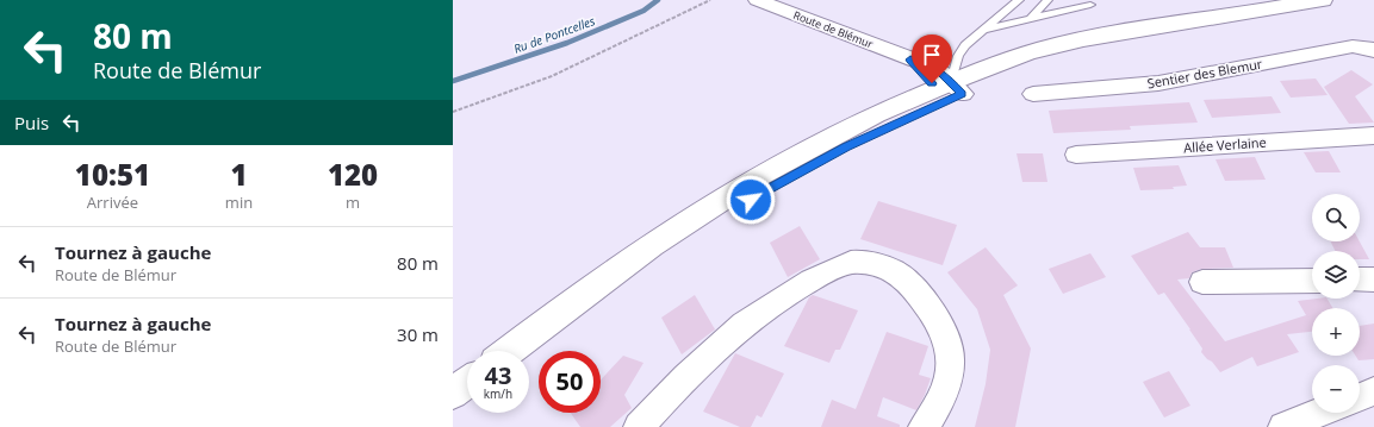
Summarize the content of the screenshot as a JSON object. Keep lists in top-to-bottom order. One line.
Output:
{"streets":{"street":["Route de Blémur","Sentier des Blemur","Allée Verlaine"]},"water":["Ru de Pontcelles"],"page":{"turn":["80 m","Route de Blémur"],"then":"Puis","eta":["10:51","Arrivée","1","min","120","m"],"map_buttons":["+","−"],"list":[{"name":"Tournez à gauche","note":"Route de Blémur","value":"80 m"},{"name":"Tournez à gauche","note":"Route de Blémur","value":"30 m"}],"speed":"43 km/h","limit":"50"}}
